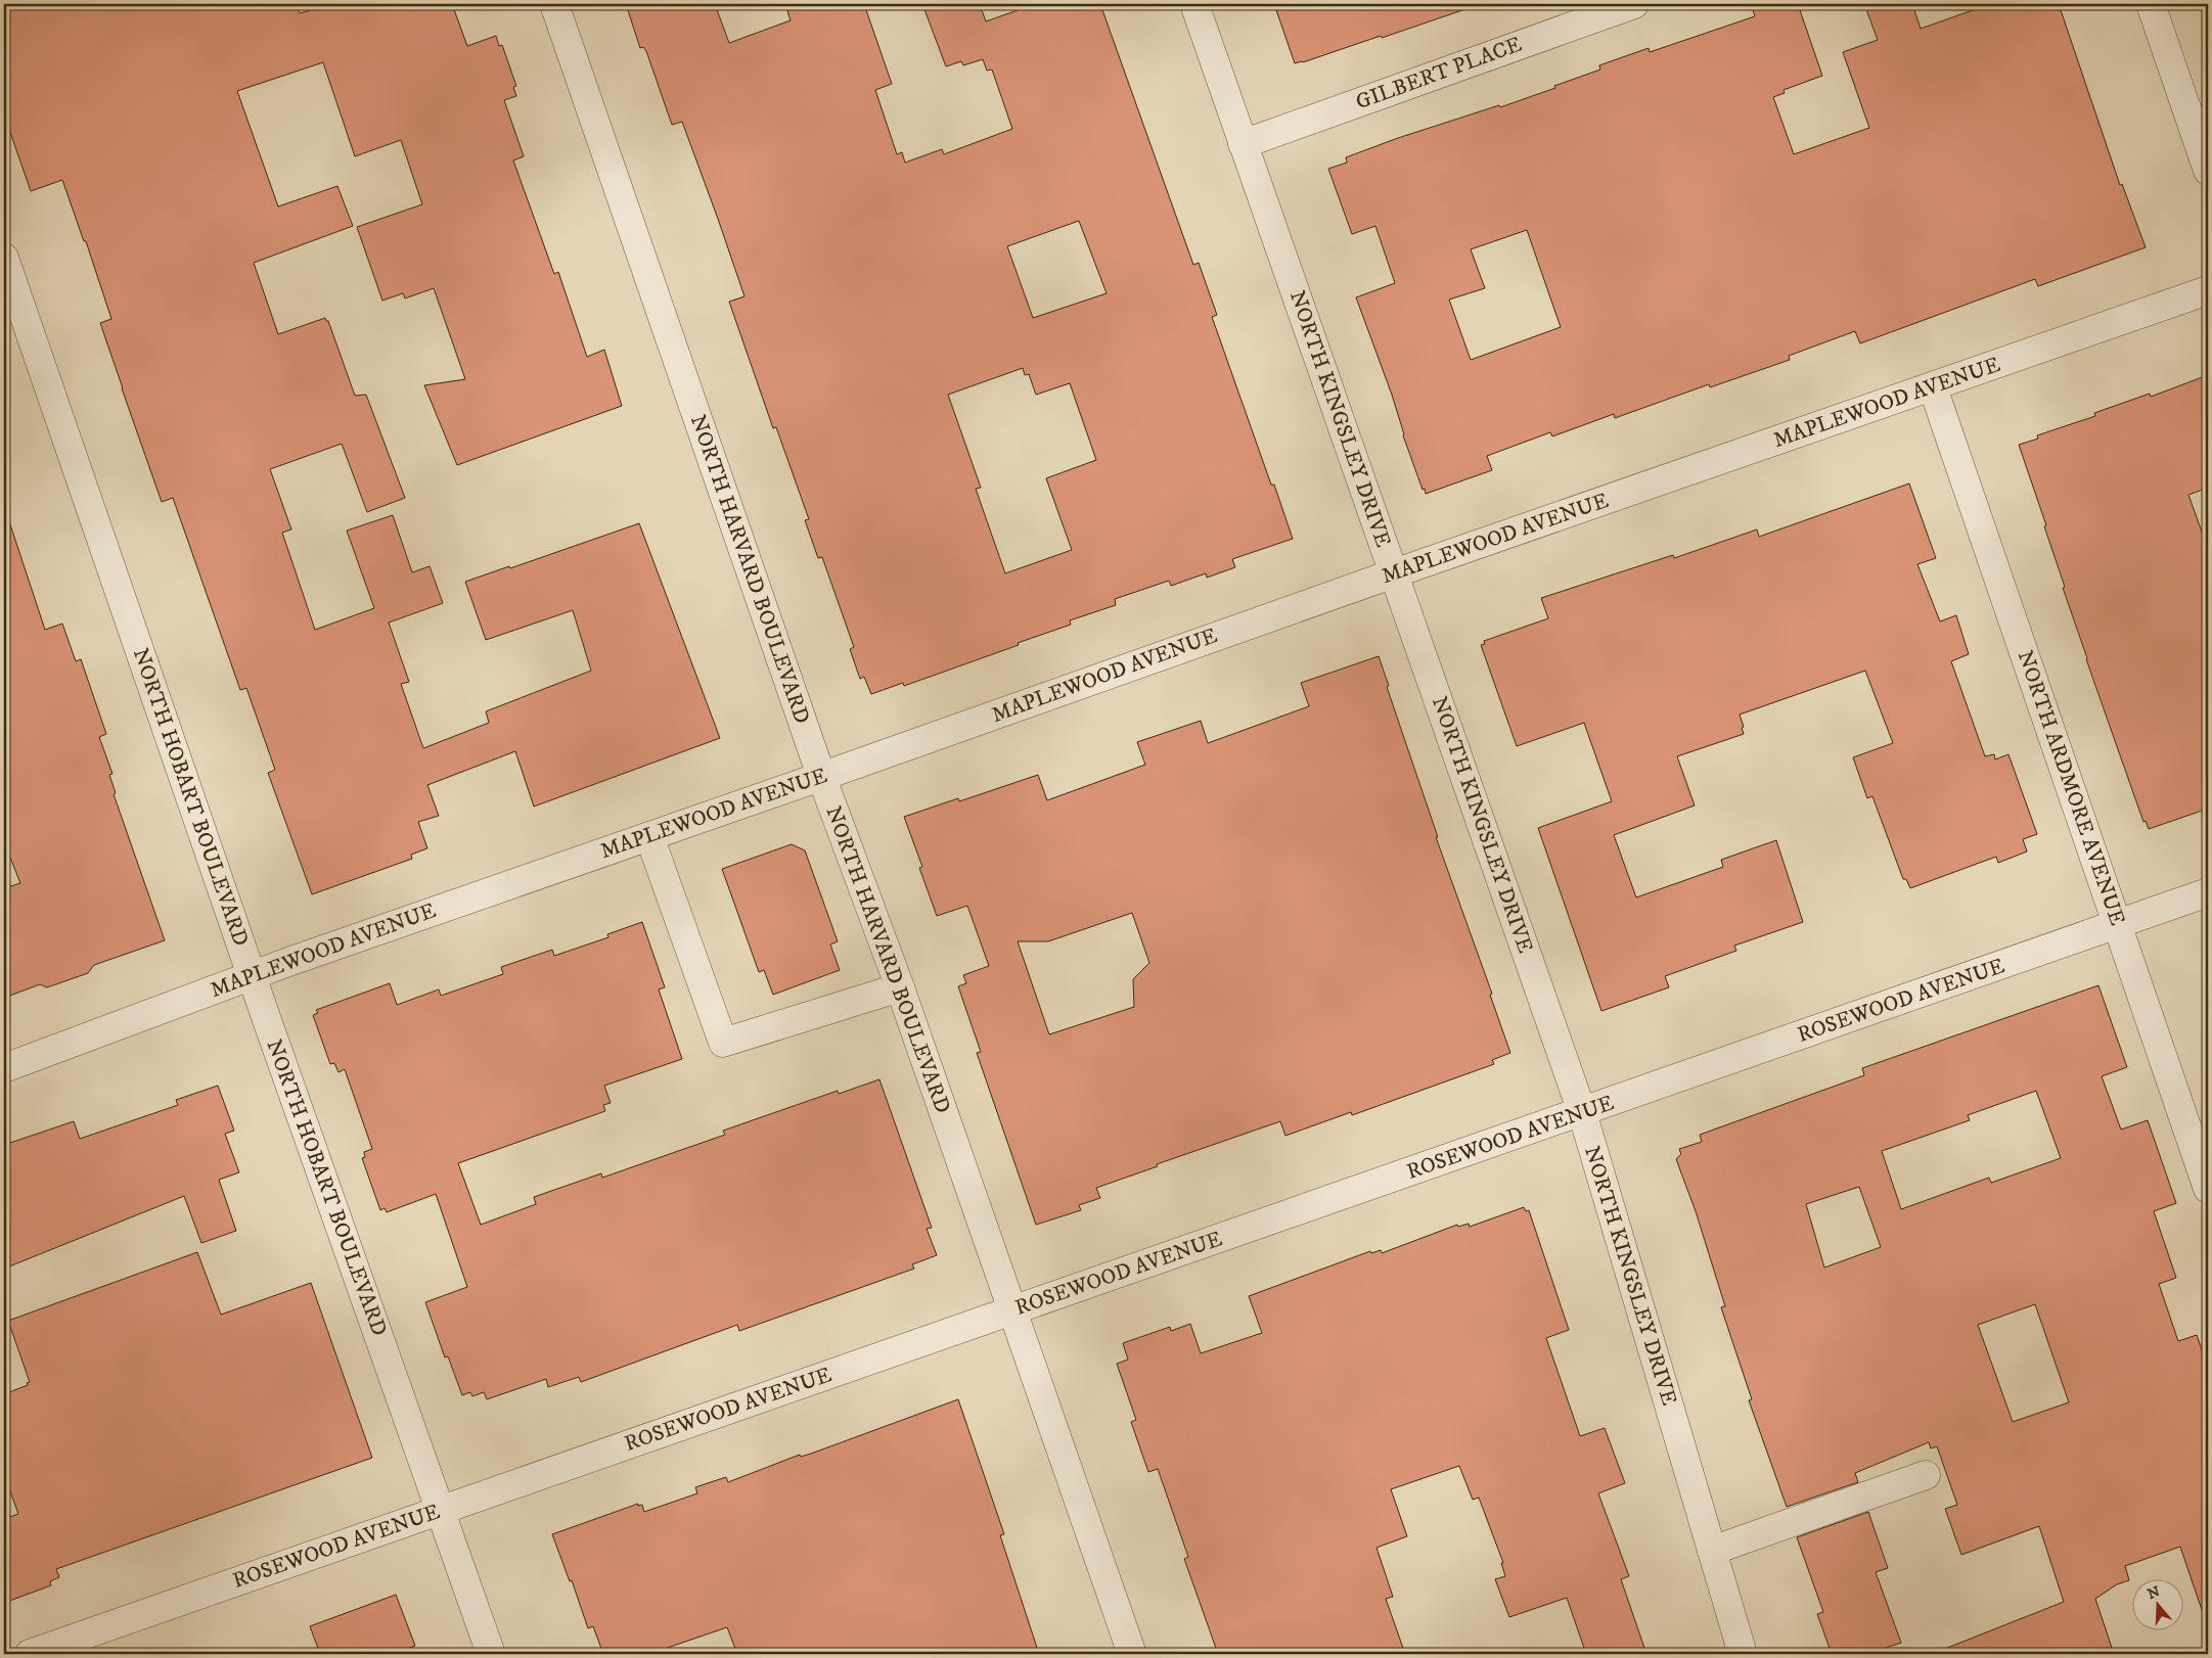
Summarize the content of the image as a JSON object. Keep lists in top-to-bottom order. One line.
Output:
{"streets":{"street":["GILBERT PLACE","MAPLEWOOD AVENUE","NORTH KINGSLEY DRIVE","NORTH HARVARD BOULEVARD","NORTH ARDMORE AVENUE","NORTH HOBART BOULEVARD","ROSEWOOD AVENUE"]},"crossings":[["GILBERT PLACE","NORTH KINGSLEY DRIVE"],["MAPLEWOOD AVENUE","NORTH KINGSLEY DRIVE"],["MAPLEWOOD AVENUE","NORTH HARVARD BOULEVARD"],["MAPLEWOOD AVENUE","NORTH ARDMORE AVENUE"],["MAPLEWOOD AVENUE","NORTH HOBART BOULEVARD"],["NORTH KINGSLEY DRIVE","ROSEWOOD AVENUE"],["NORTH HARVARD BOULEVARD","ROSEWOOD AVENUE"],["NORTH ARDMORE AVENUE","ROSEWOOD AVENUE"],["NORTH HOBART BOULEVARD","ROSEWOOD AVENUE"]],"north":"top"}
